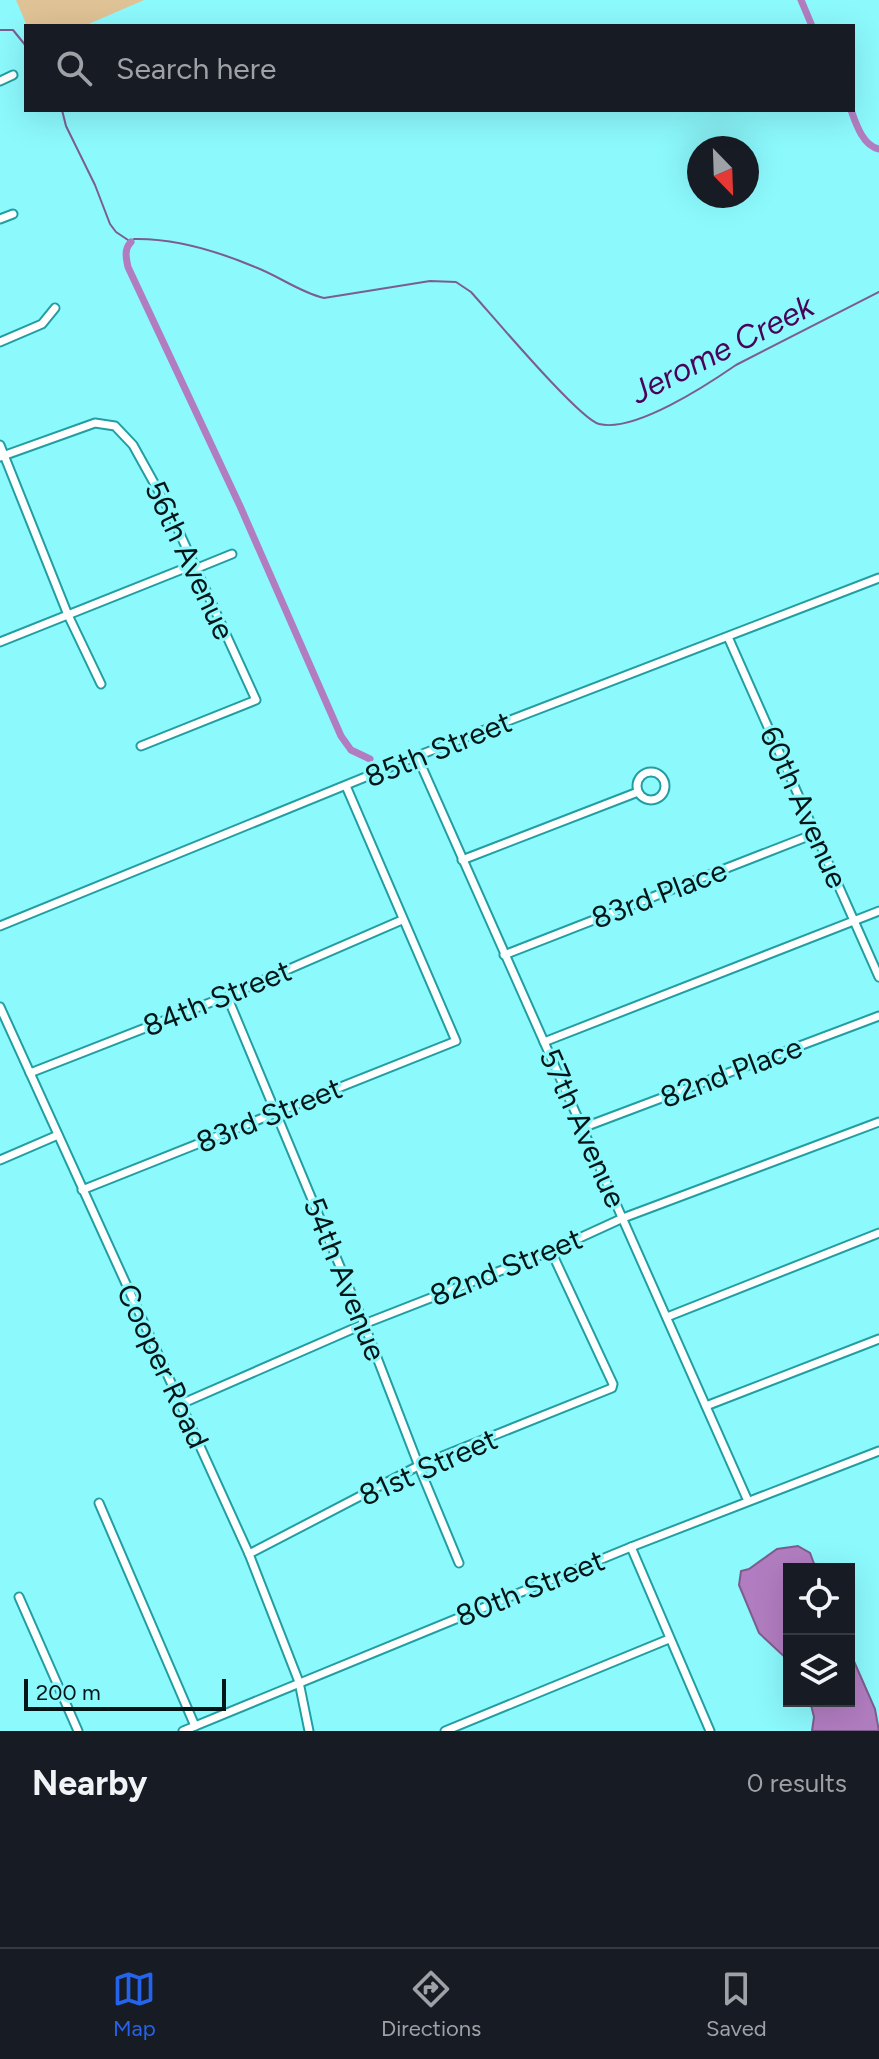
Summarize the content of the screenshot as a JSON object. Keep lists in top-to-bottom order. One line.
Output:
{"streets":{"street":["56th Avenue","85th Street","60th Avenue","83rd Place","84th Street","82nd Place","83rd Street","57th Avenue","82nd Street","54th Avenue","Cooper Road","81st Street","80th Street"]},"crossings":[["85th Street","60th Avenue"],["85th Street","57th Avenue"],["60th Avenue","83rd Place"],["83rd Place","57th Avenue"],["84th Street","83rd Street"],["84th Street","54th Avenue"],["84th Street","Cooper Road"],["82nd Place","57th Avenue"],["83rd Street","54th Avenue"],["83rd Street","Cooper Road"],["57th Avenue","82nd Street"],["57th Avenue","80th Street"],["82nd Street","54th Avenue"],["82nd Street","Cooper Road"],["82nd Street","81st Street"],["54th Avenue","81st Street"],["Cooper Road","81st Street"],["Cooper Road","80th Street"]],"water":["Jerome Creek"],"scale_bar":"200 m","north":"bottom right","page":{"search":"Search here","scale":"200 m","heading":["Nearby","0 results"],"nav":["Map","Directions","Saved"]}}
